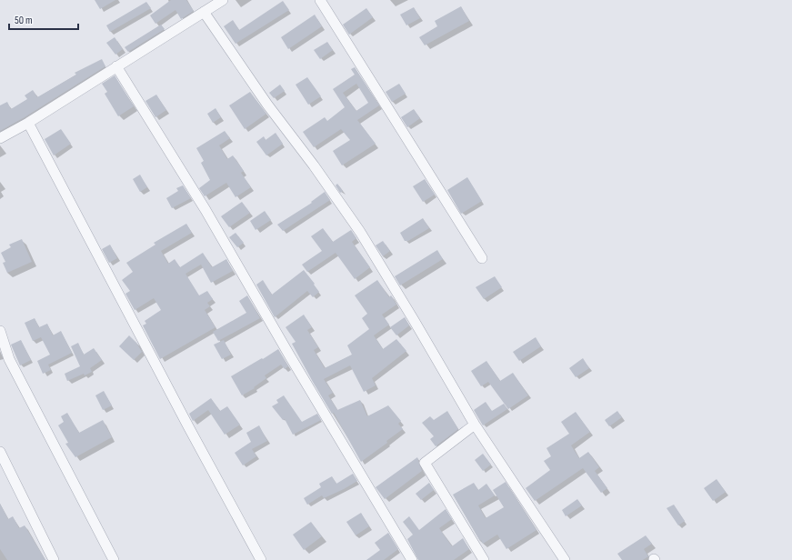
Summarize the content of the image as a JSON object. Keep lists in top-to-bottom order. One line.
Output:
{"scale_bar":"50 m"}
